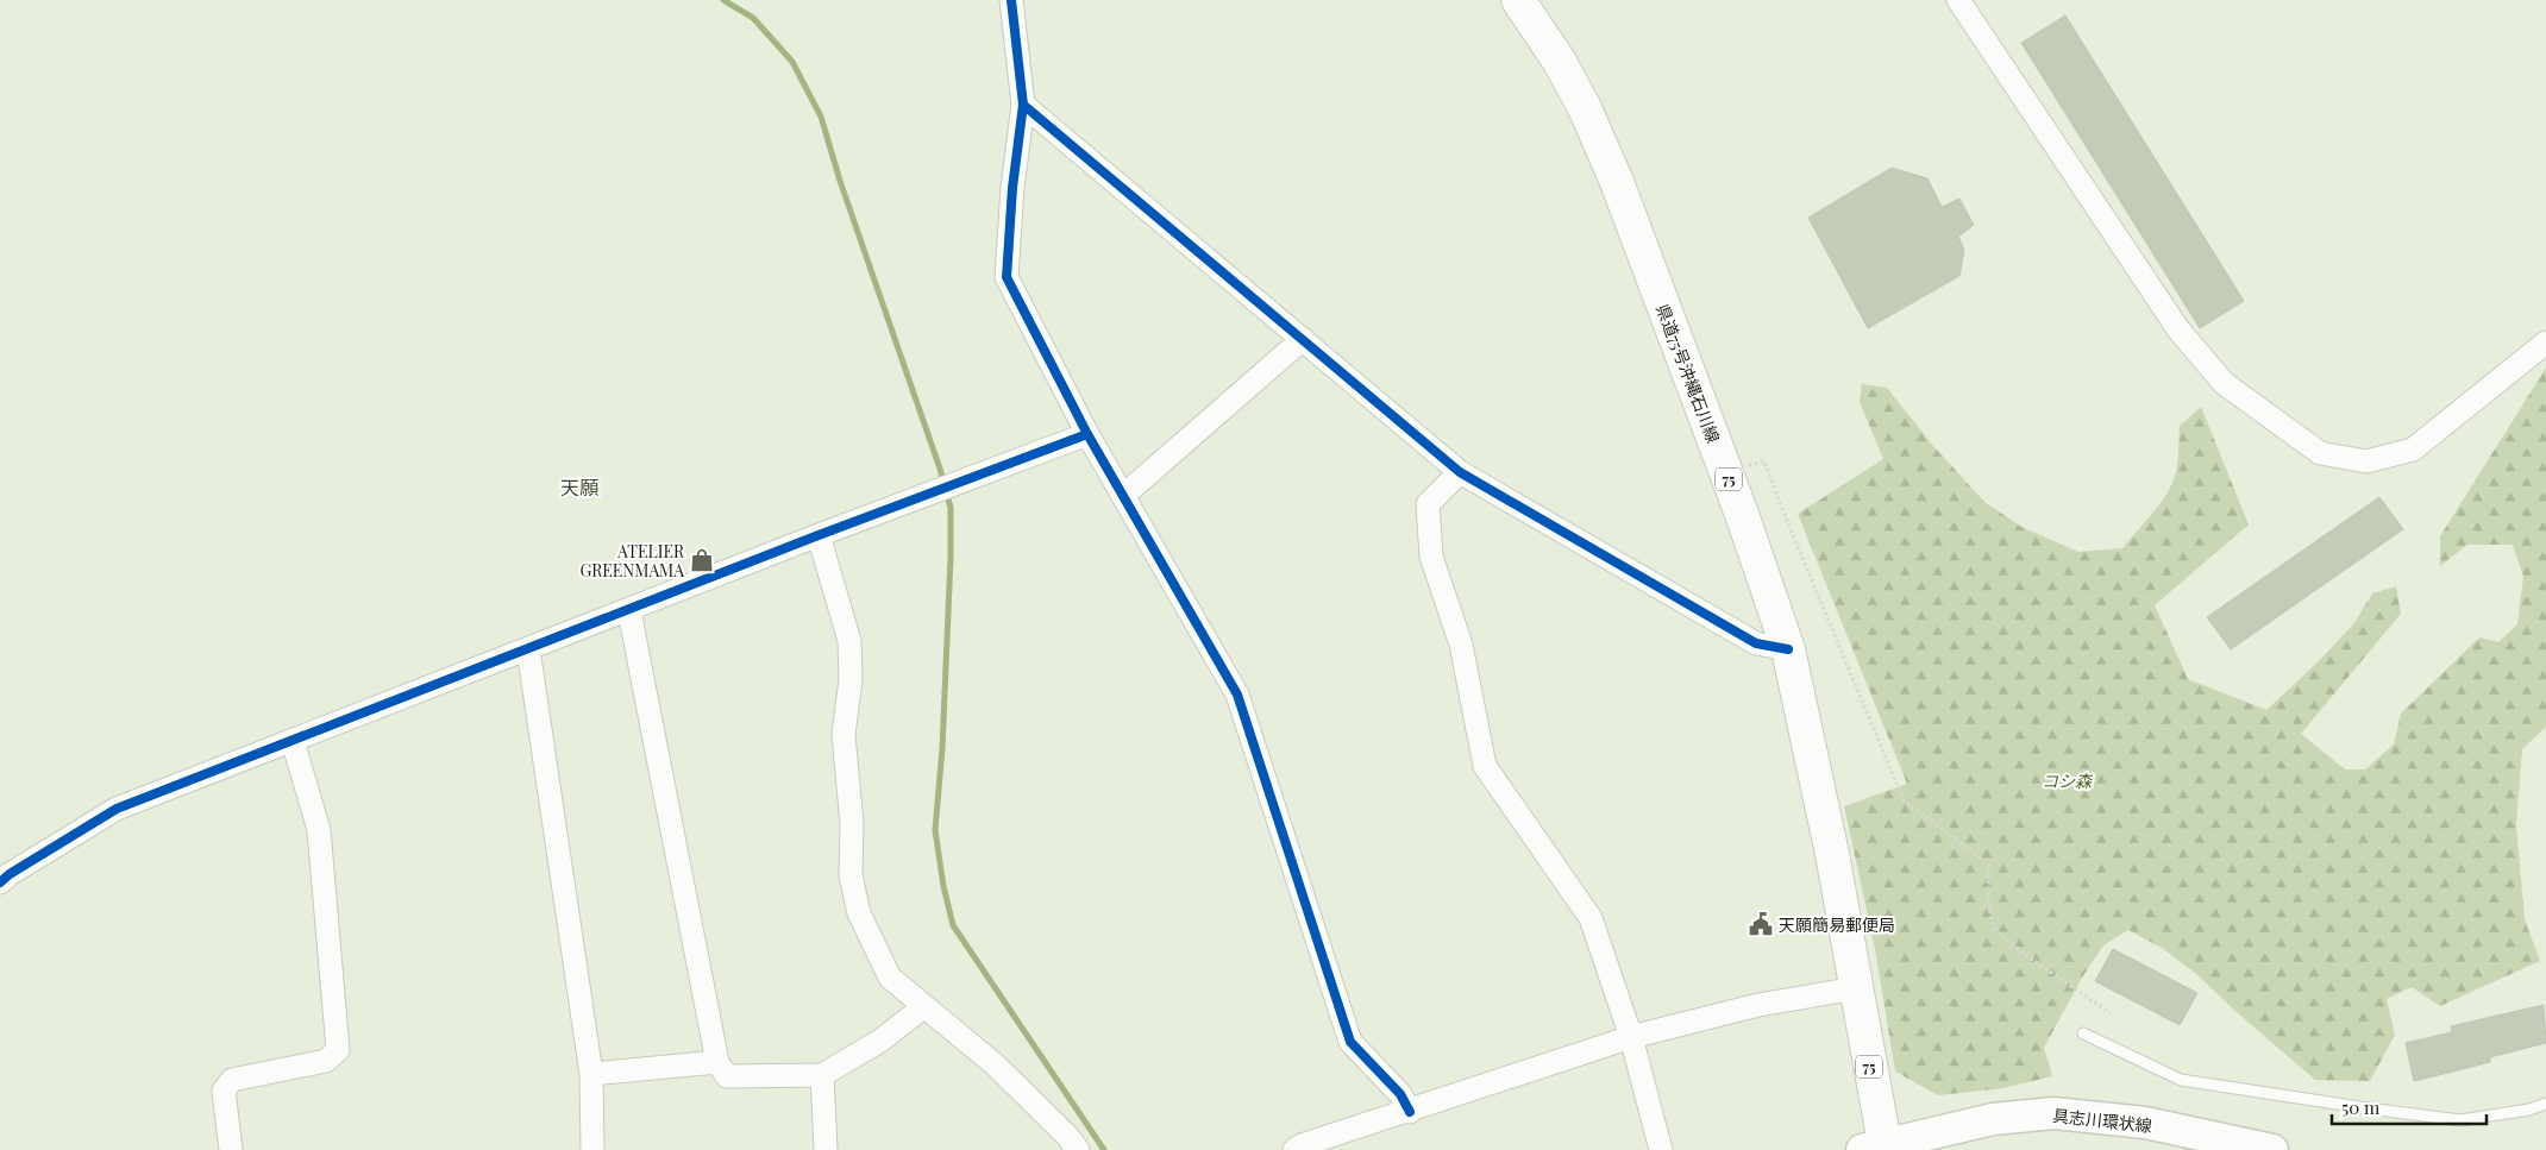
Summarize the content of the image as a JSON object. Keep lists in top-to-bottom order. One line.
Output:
{"streets":{"main road":["県道75号沖縄石川線","75","具志川環状線"]},"crossings":[["県道75号沖縄石川線","具志川環状線"]],"districts":["天願"],"parks":["コシ森"],"places":{"shop":["ATELIER GREENMAMA"],"public building":["天願簡易郵便局"]},"scale_bar":"50 m"}
